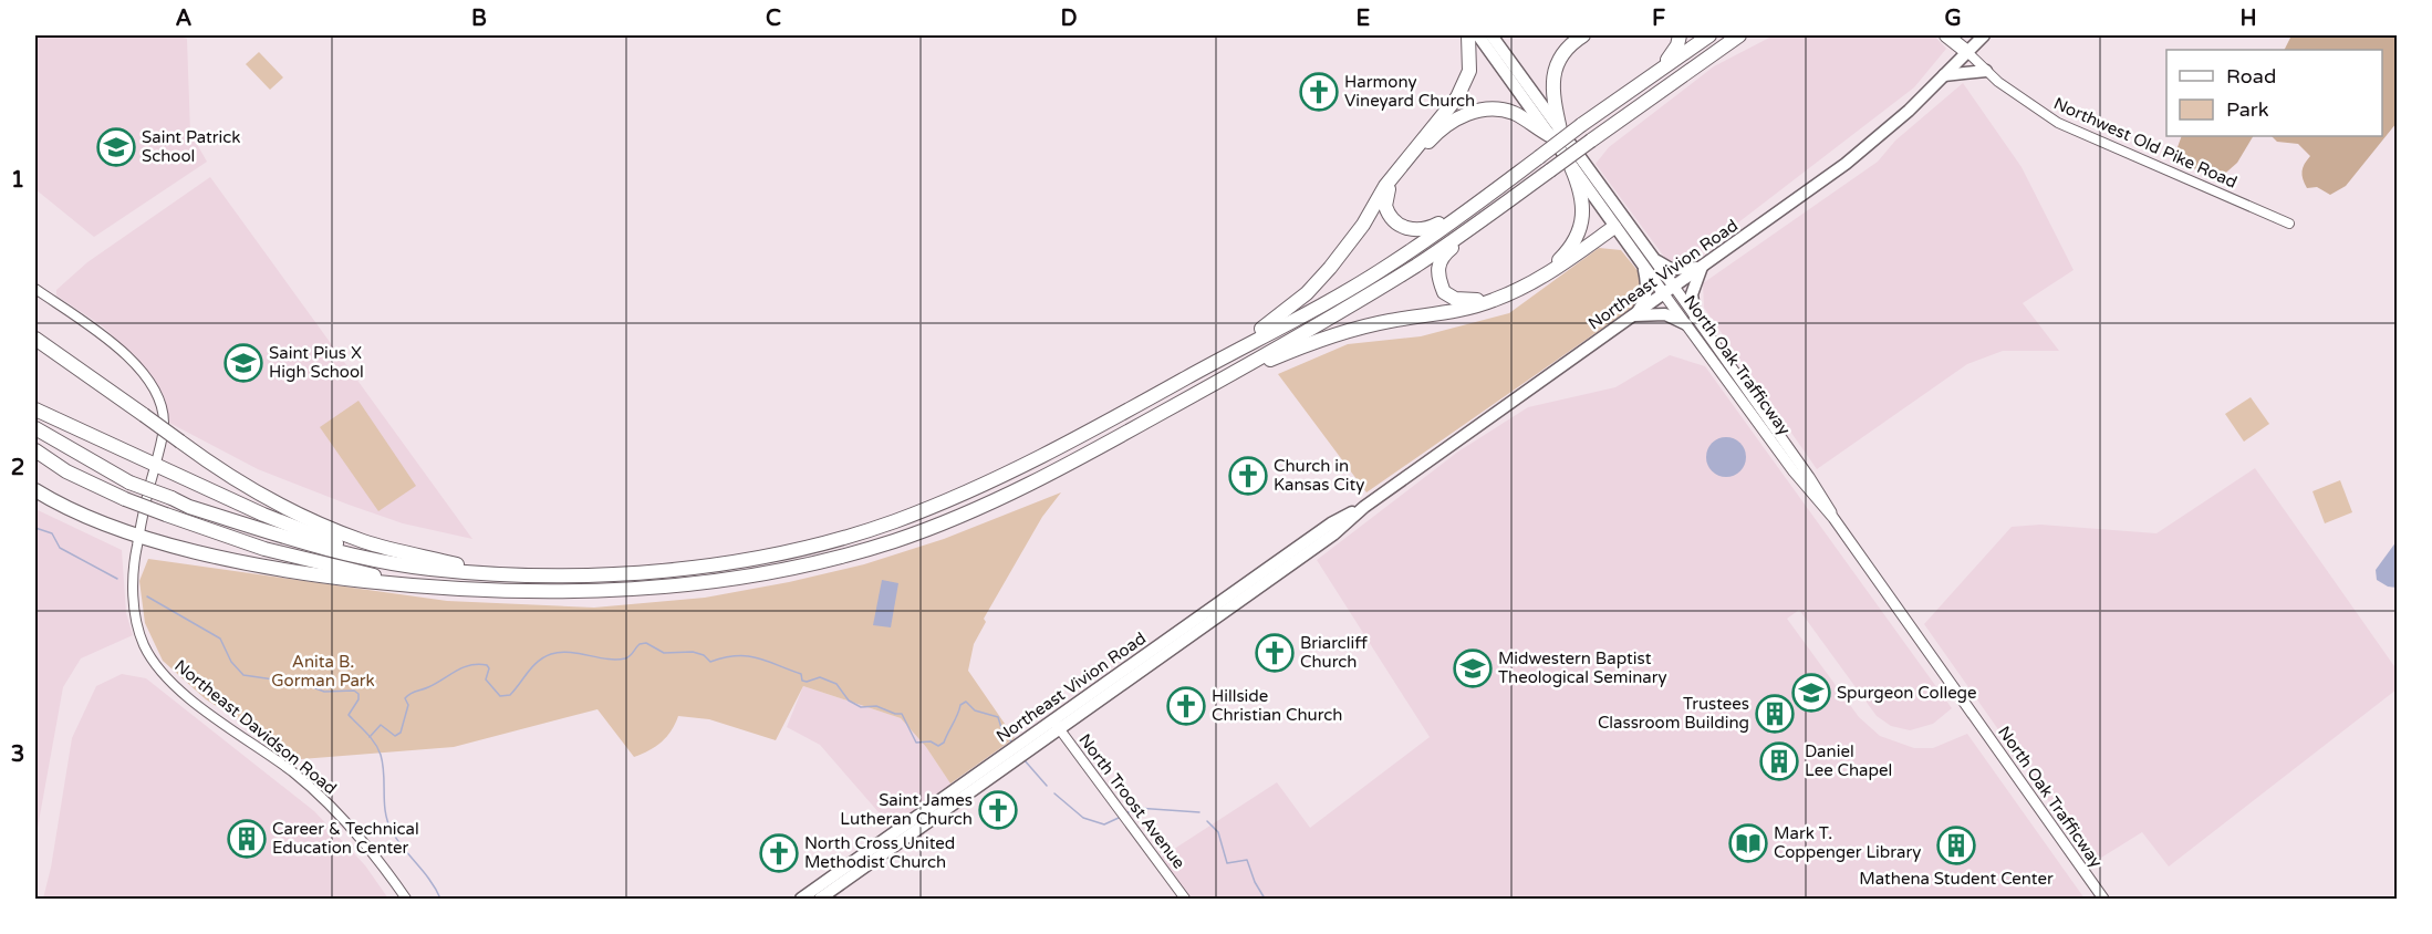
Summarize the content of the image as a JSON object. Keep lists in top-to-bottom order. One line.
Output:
{"streets":{"main road":["Northeast Vivion Road","North Oak Trafficway"],"street":["Northwest Old Pike Road","Northeast Davidson Road","North Troost Avenue"]},"crossings":[["Northwest Old Pike Road","Northeast Vivion Road"],["Northeast Vivion Road","North Oak Trafficway"],["Northeast Vivion Road","North Troost Avenue"]],"parks":["Anita B. Gorman Park"],"places":{"church":["Harmony Vineyard Church","Church in Kansas City","Briarcliff Church","Hillside Christian Church","Saint James Lutheran Church","North Cross United Methodist Church"],"school or university":["Saint Patrick School","Saint Pius X High School","Midwestern Baptist Theological Seminary","Spurgeon College"],"building":["Trustees Classroom Building","Daniel Lee Chapel","Career & Technical Education Center","Mathena Student Center"],"library":["Mark T. Coppenger Library"]},"legend":["Road","Park"],"grid":{"columns":["A","B","C","D","E","F","G","H"],"rows":["1","2","3"]}}
